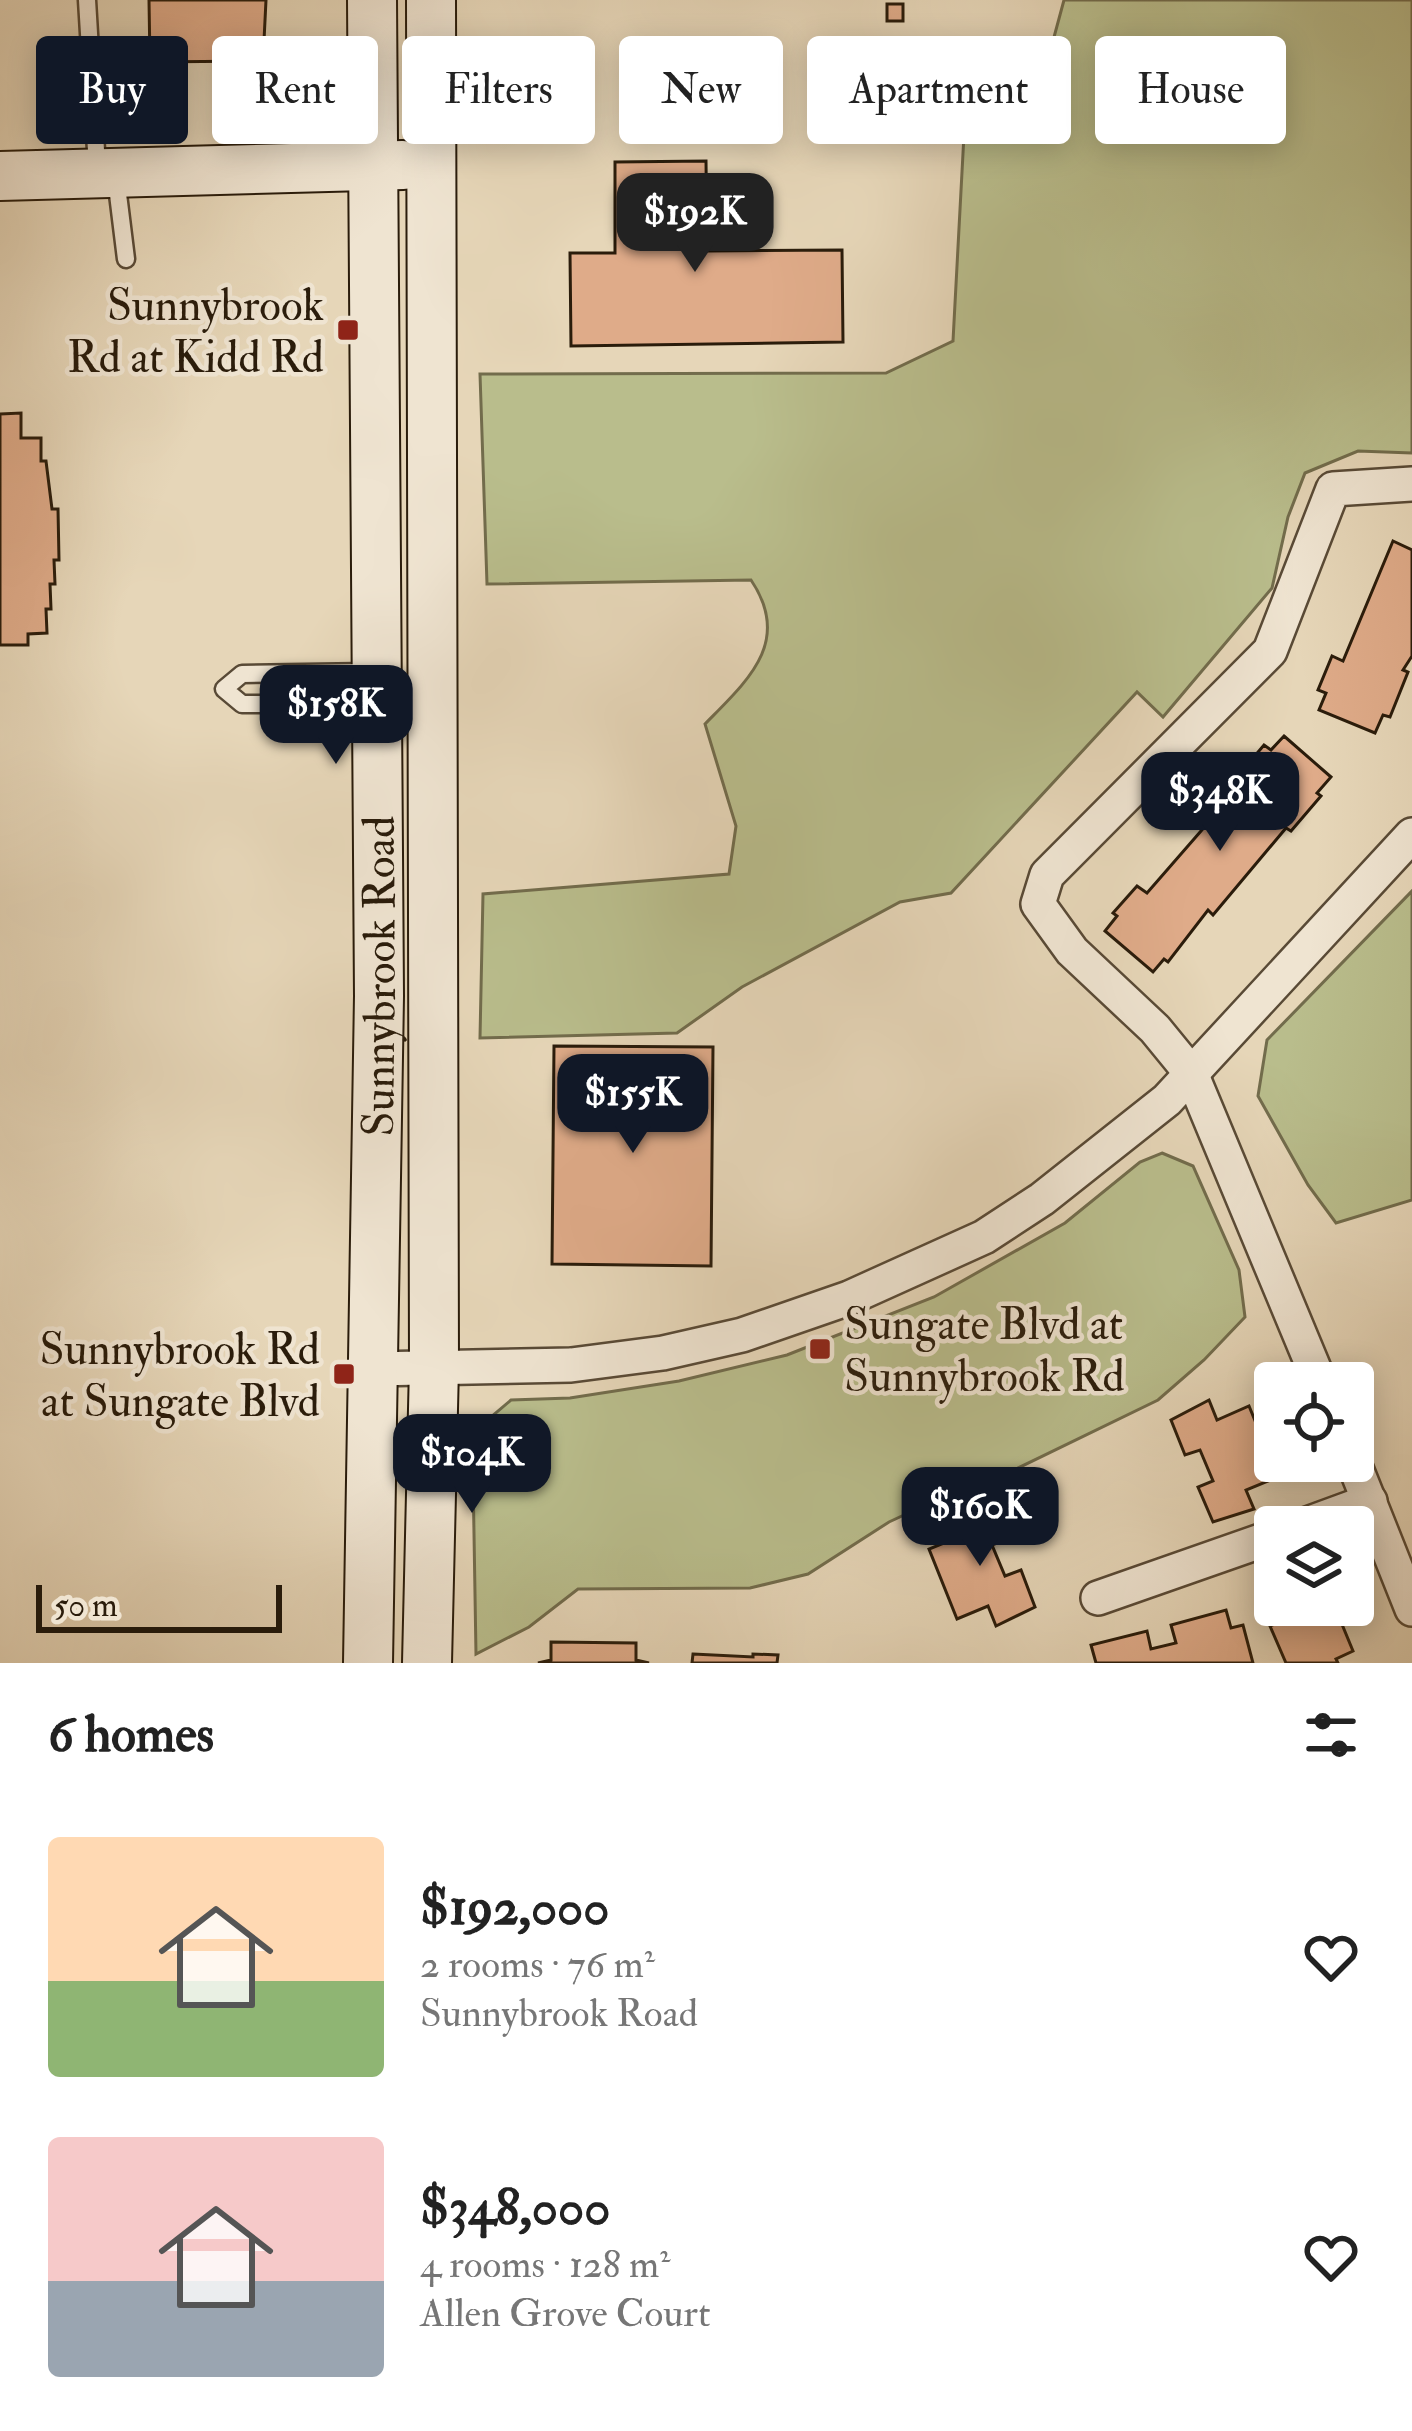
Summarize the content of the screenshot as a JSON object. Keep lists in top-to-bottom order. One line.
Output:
{"streets":{"main road":["Sunnybrook Road"]},"places":{"transit":["Sunnybrook Rd at Kidd Rd","Sungate Blvd at Sunnybrook Rd","Sunnybrook Rd at Sungate Blvd"]},"scale_bar":"50 m","page":{"chip":["Buy","Rent","Filters","New","Apartment","House"],"price":["$192K","$158K","$348K","$155K","$104K","$160K"],"scale":"50 m","heading":"6 homes","list":[{"name":"$192,000","note":"2 rooms · 76 m² · Sunnybrook Road"},{"name":"$348,000","note":"4 rooms · 128 m² · Allen Grove Court"}]}}
